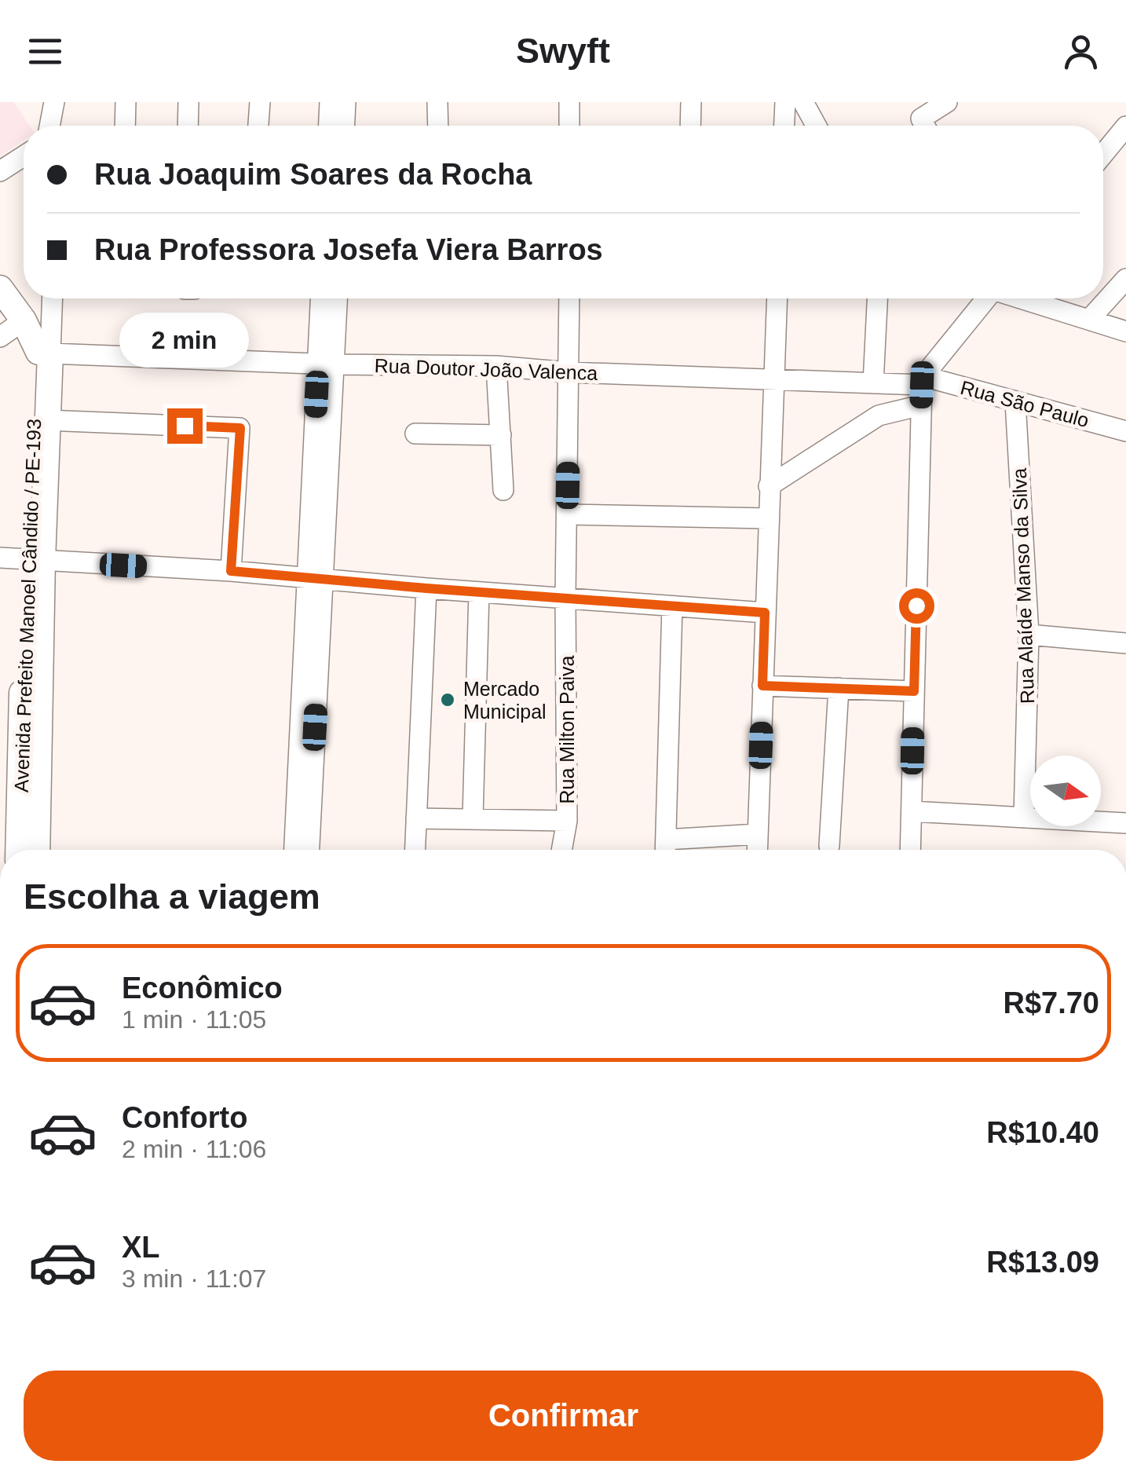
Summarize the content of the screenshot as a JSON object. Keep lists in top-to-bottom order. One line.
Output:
{"streets":{"main road":["Avenida Prefeito Manoel Cândido / PE-193"],"street":["Rua Doutor João Valenca","Rua São Paulo","Rua Alaíde Manso da Silva","Rua Milton Paiva"]},"crossings":[["Rua Doutor João Valenca","Rua São Paulo"],["Rua Doutor João Valenca","Avenida Prefeito Manoel Cândido / PE-193"],["Rua Doutor João Valenca","Rua Milton Paiva"],["Rua São Paulo","Rua Alaíde Manso da Silva"]],"places":["Mercado Municipal"],"north":"right","page":{"header":"Swyft","banner":["Rua Joaquim Soares da Rocha","Rua Professora Josefa Viera Barros"],"bubble":"2 min","heading":"Escolha a viagem","list":[{"name":"Econômico","note":"1 min · 11:05","value":"R$7.70"},{"name":"Conforto","note":"2 min · 11:06","value":"R$10.40"},{"name":"XL","note":"3 min · 11:07","value":"R$13.09"}],"buttons":"Confirmar"}}
